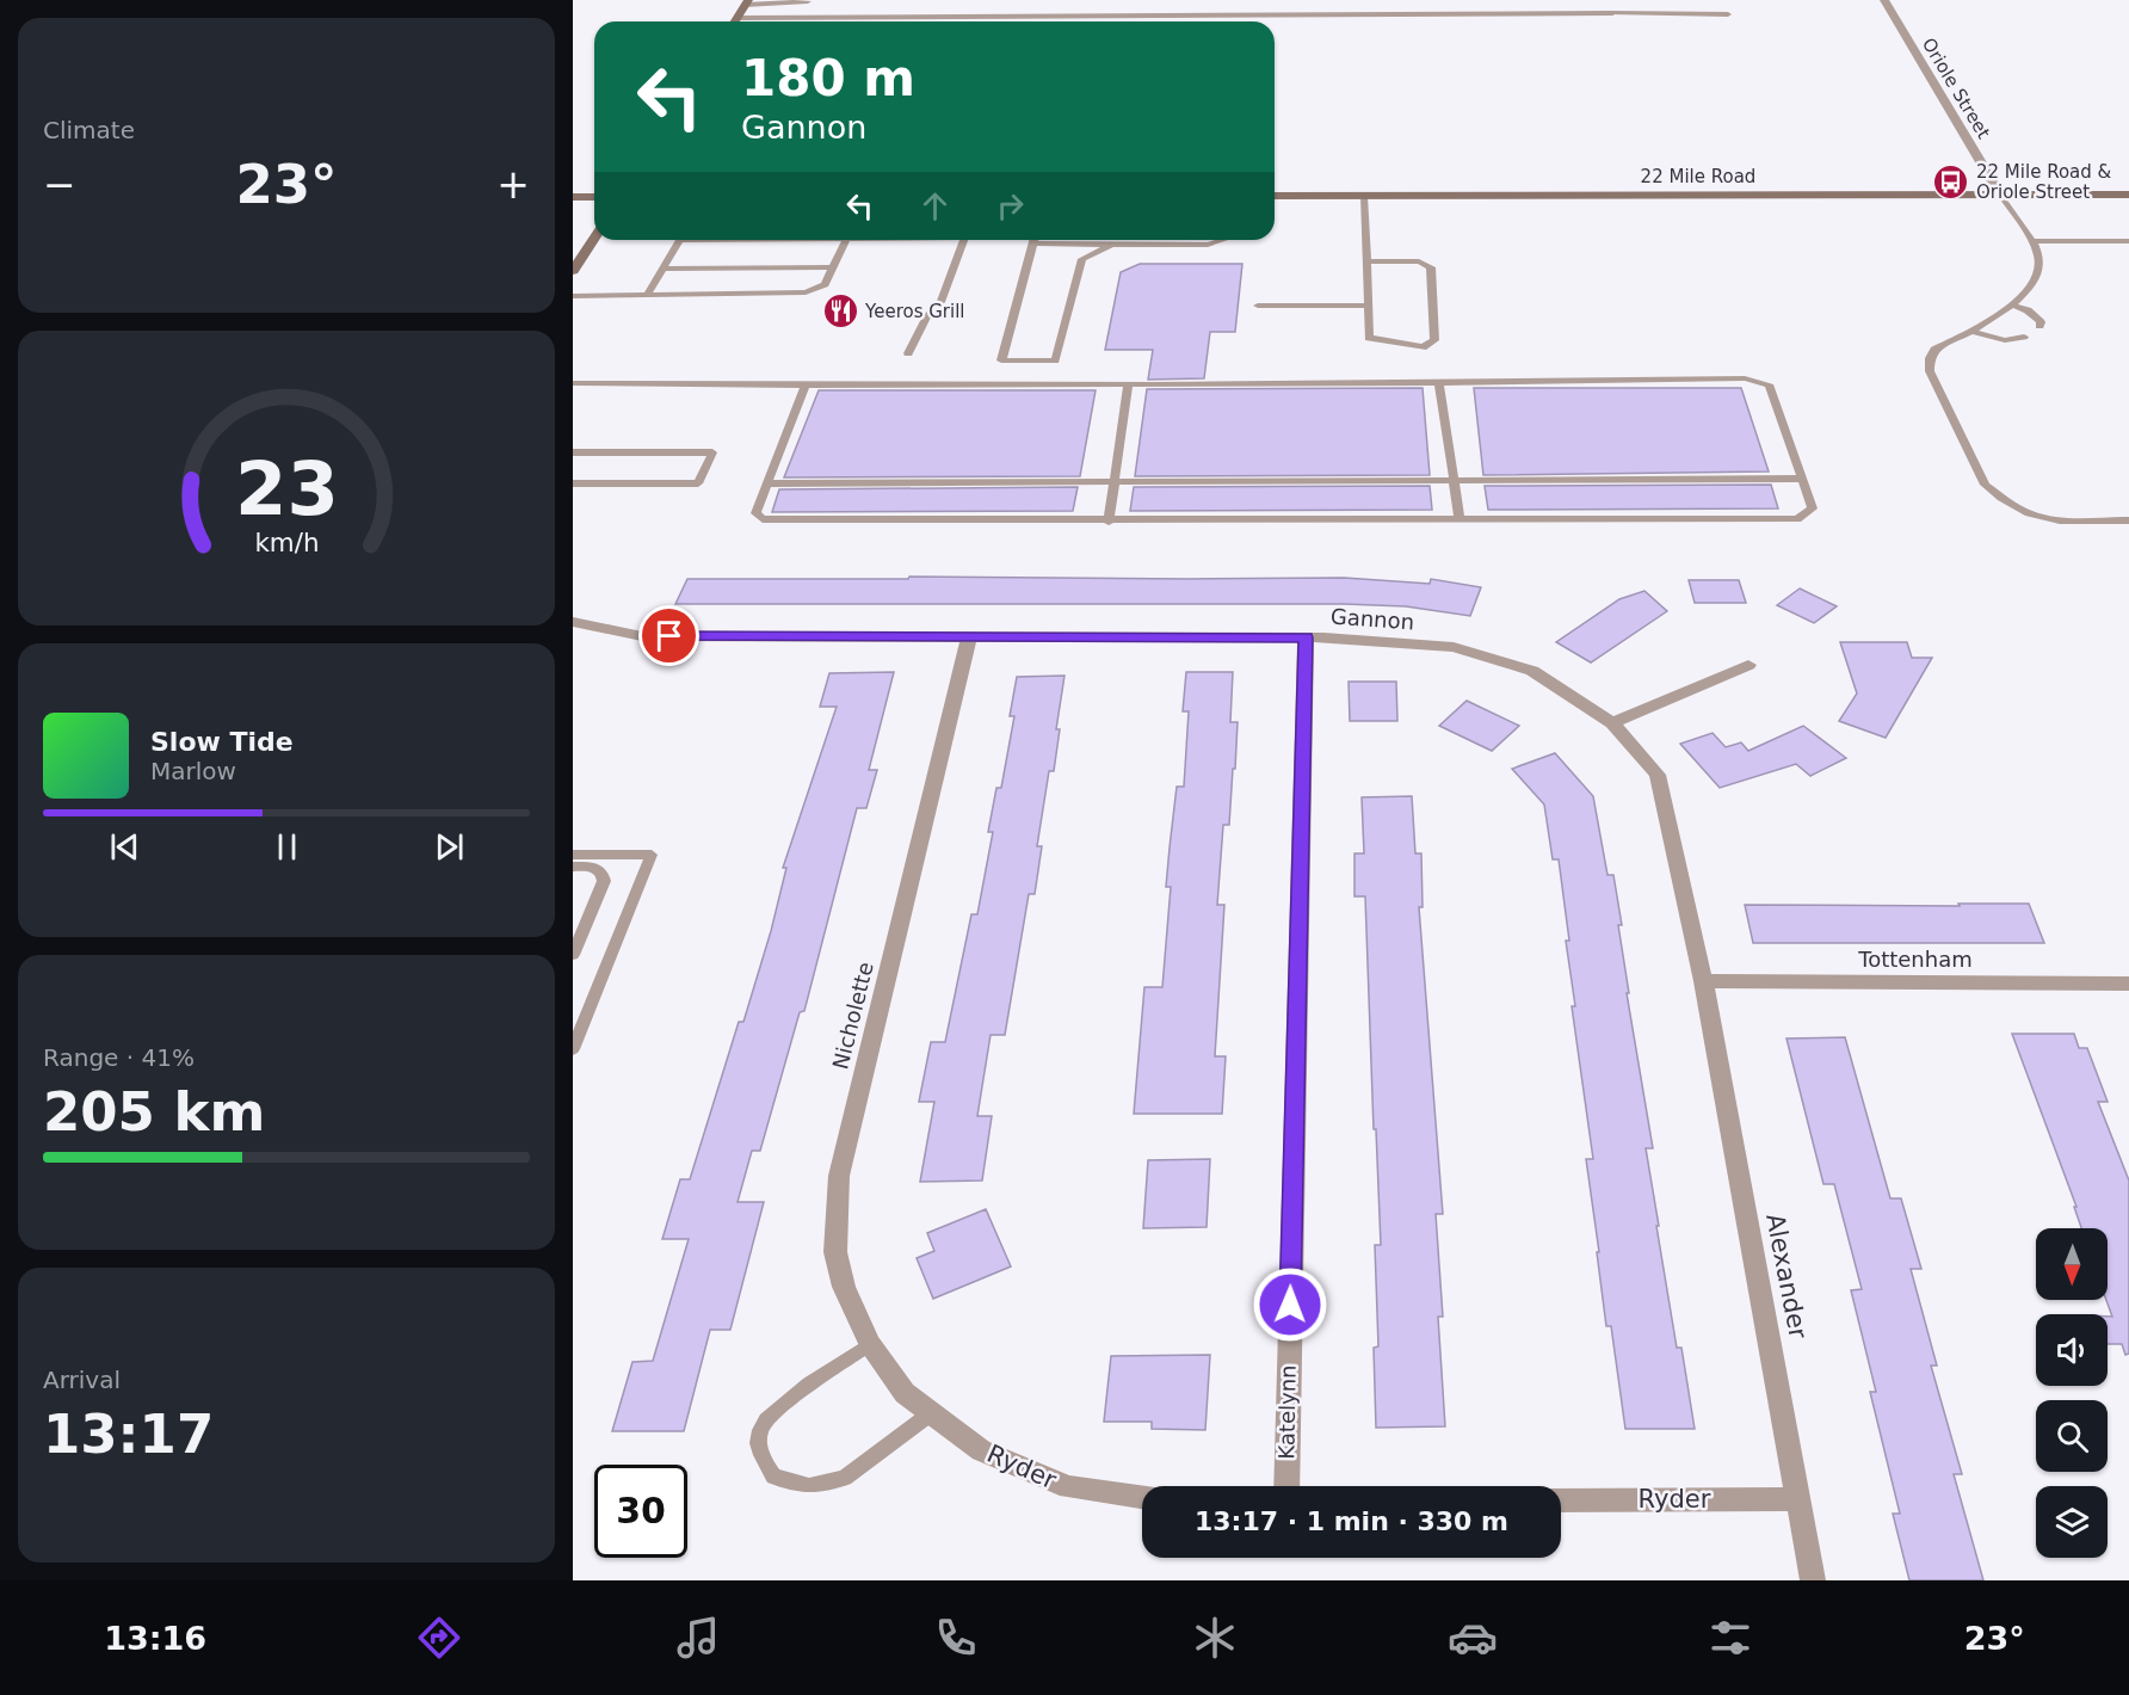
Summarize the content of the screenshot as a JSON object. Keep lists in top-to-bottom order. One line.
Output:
{"streets":{"street":["Oriole Street","22 Mile Road","Gannon","Tottenham","Nicholette","Alexander","Katelynn","Ryder"]},"crossings":[["Oriole Street","22 Mile Road"],["Gannon","Tottenham"],["Gannon","Nicholette"],["Gannon","Alexander"],["Gannon","Katelynn"],["Tottenham","Alexander"],["Nicholette","Ryder"],["Alexander","Ryder"]],"places":{"bus stop":["22 Mile Road & Oriole Street"],"restaurant":["Yeeros Grill"]},"north":"bottom","page":{"tile":["Climate",["Range · 41%","205 km"],["Arrival","13:17"]],"turn":["180 m","Gannon"],"heat":["−","23°","+"],"song":["Slow Tide","Marlow"],"limit":"30","trip":"13:17 · 1 min · 330 m","tabs":["13:16","23°"],"gauge":["23","km/h"]}}
